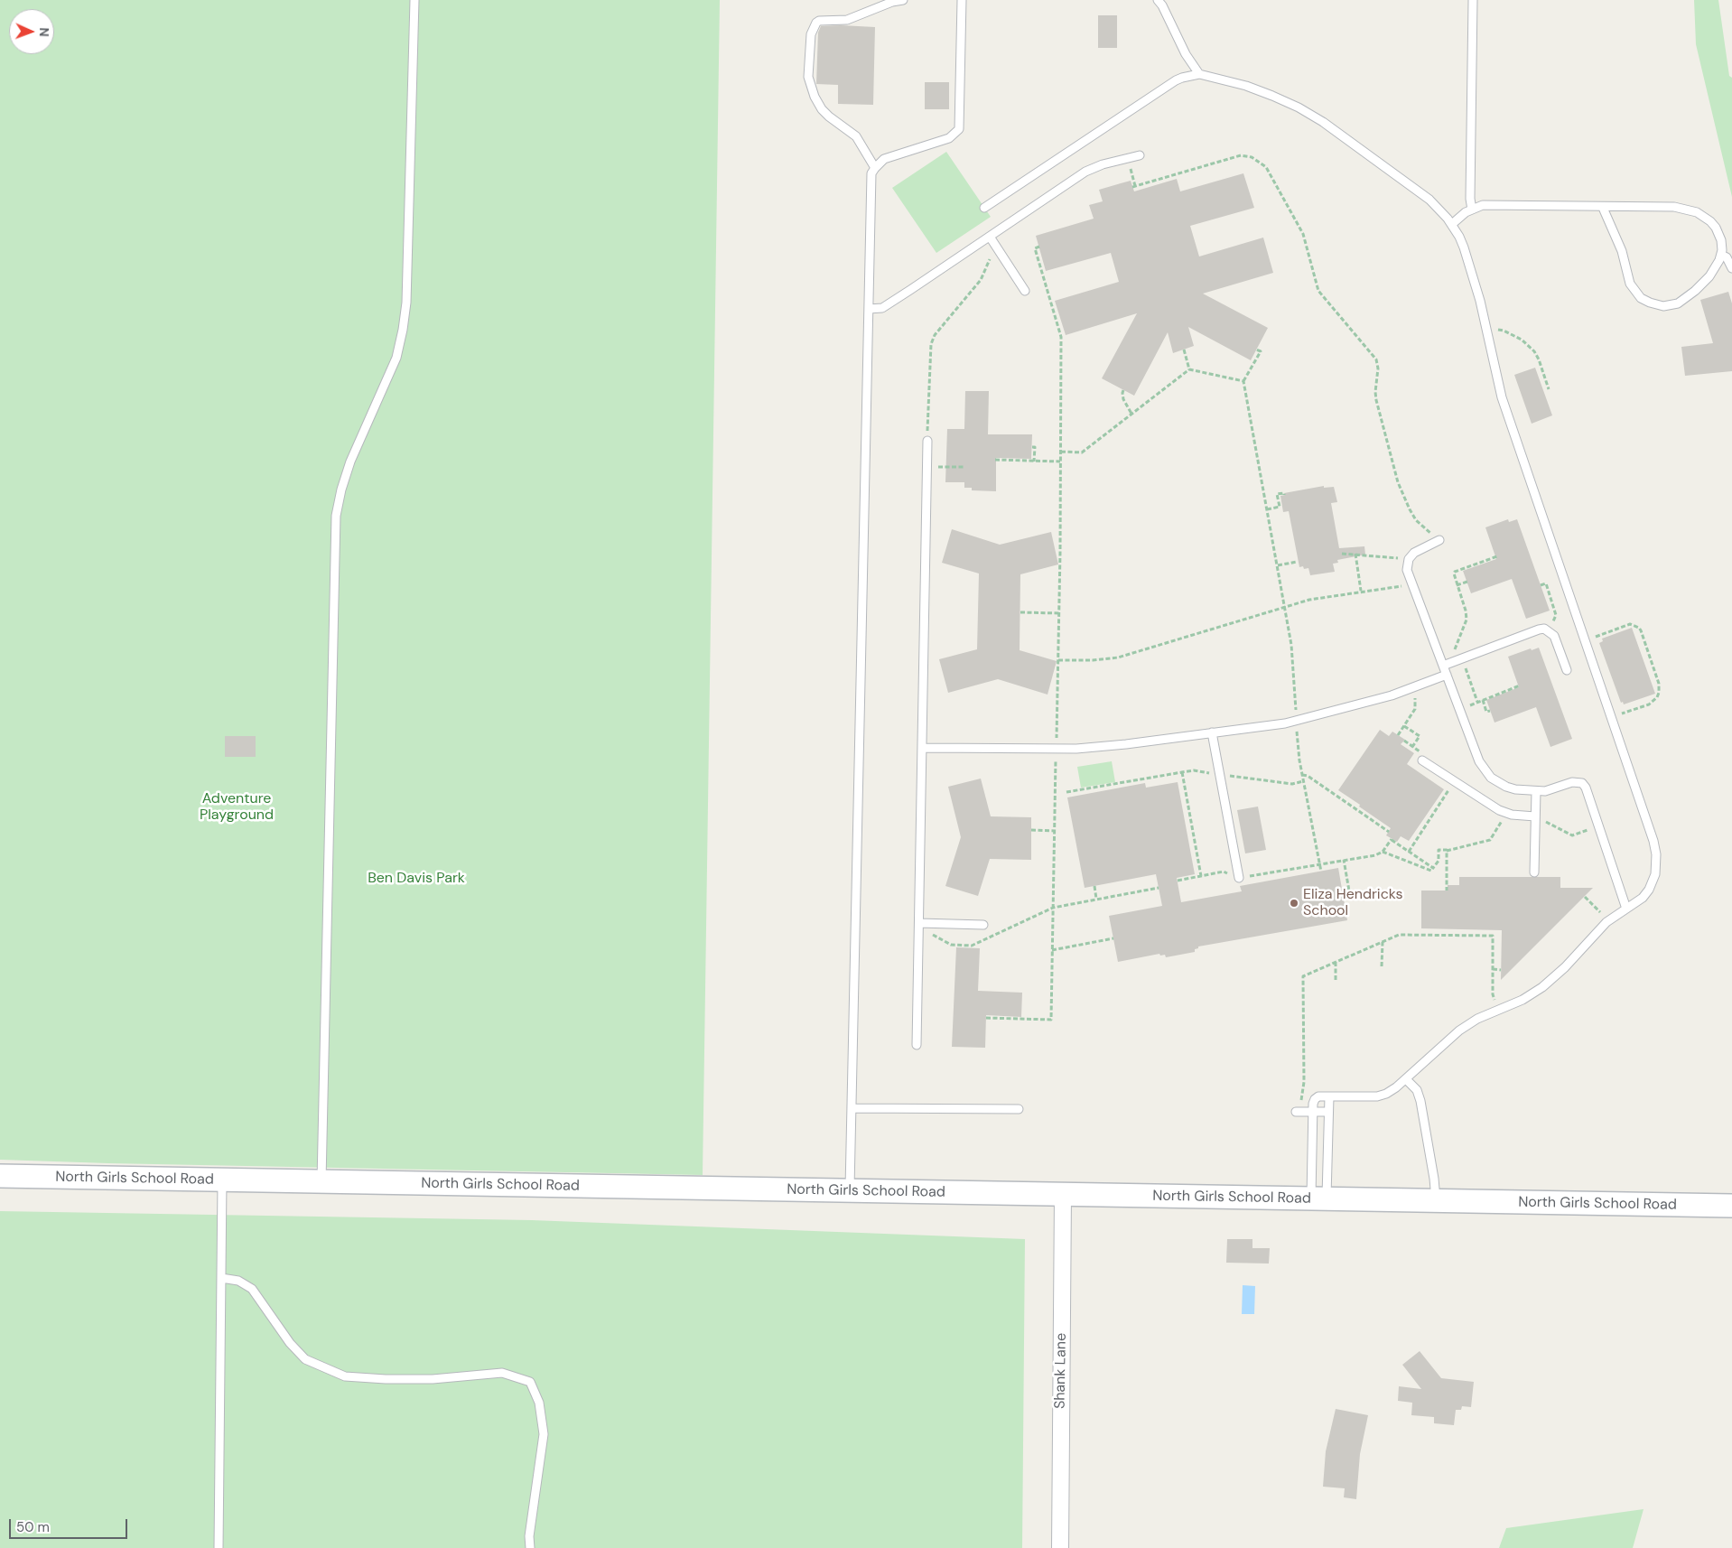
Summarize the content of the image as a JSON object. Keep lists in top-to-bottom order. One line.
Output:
{"streets":{"main road":["North Girls School Road"],"street":["Shank Lane"]},"crossings":[["North Girls School Road","Shank Lane"]],"parks":["Adventure Playground","Ben Davis Park"],"places":["Eliza Hendricks School"],"scale_bar":"50 m","north":"right"}
